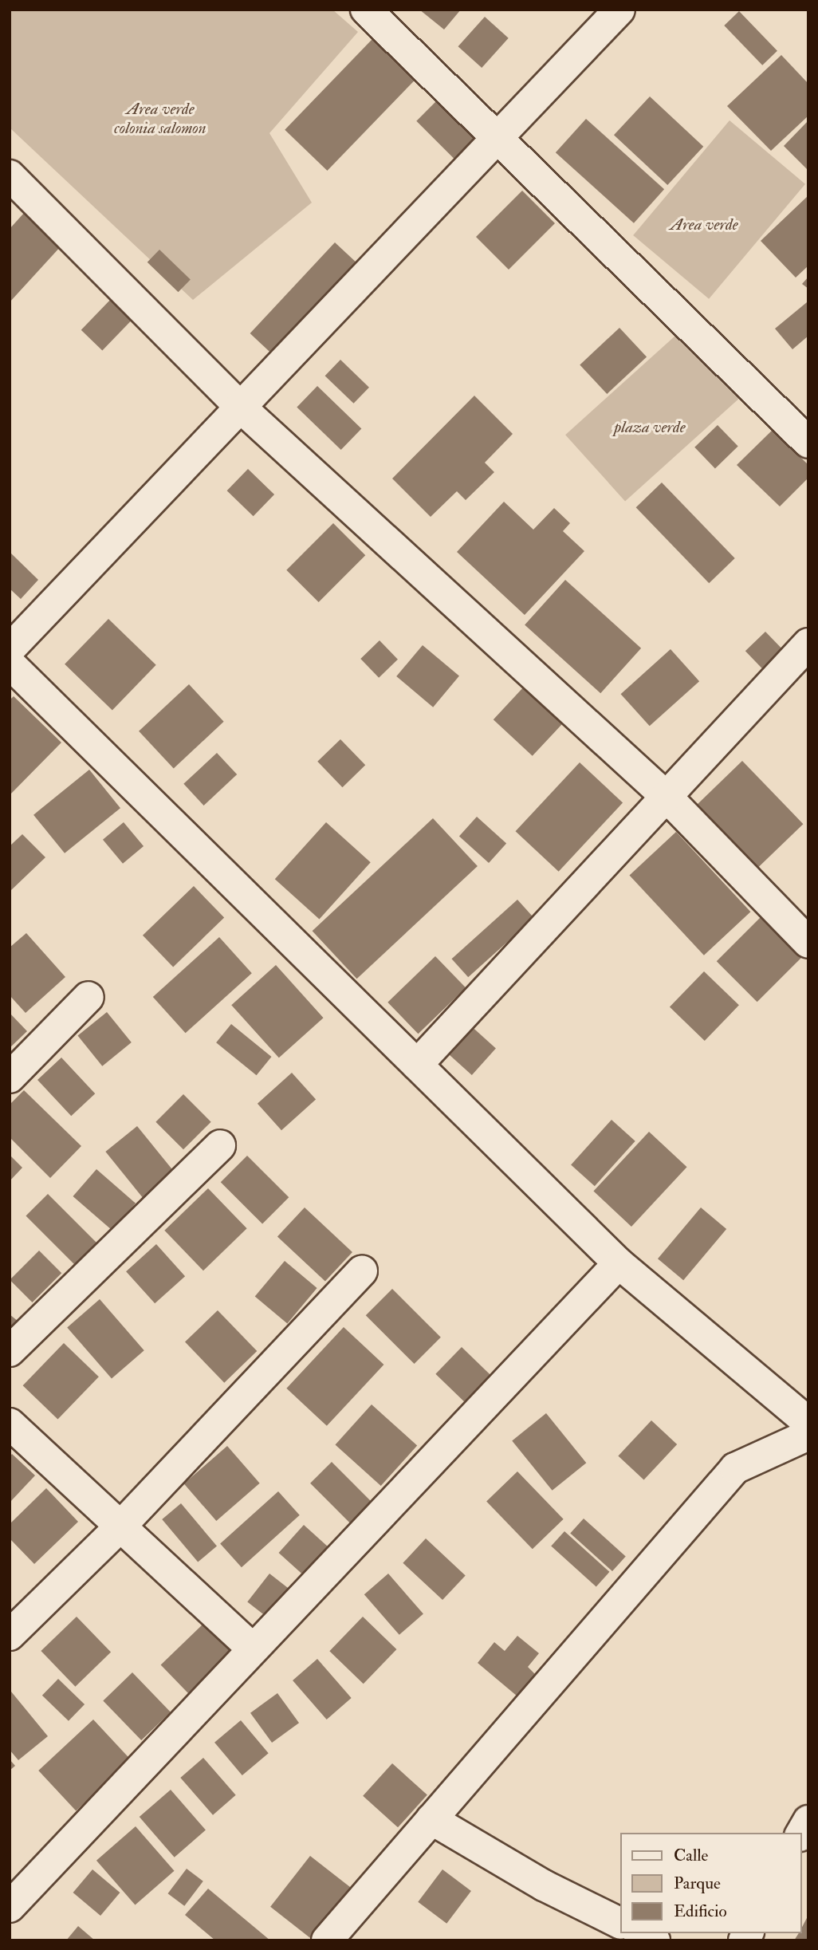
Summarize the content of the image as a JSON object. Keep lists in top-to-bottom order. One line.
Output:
{"parks":["Area verde colonia salomon","Area verde","plaza verde"],"legend":["Calle","Parque","Edificio"]}
